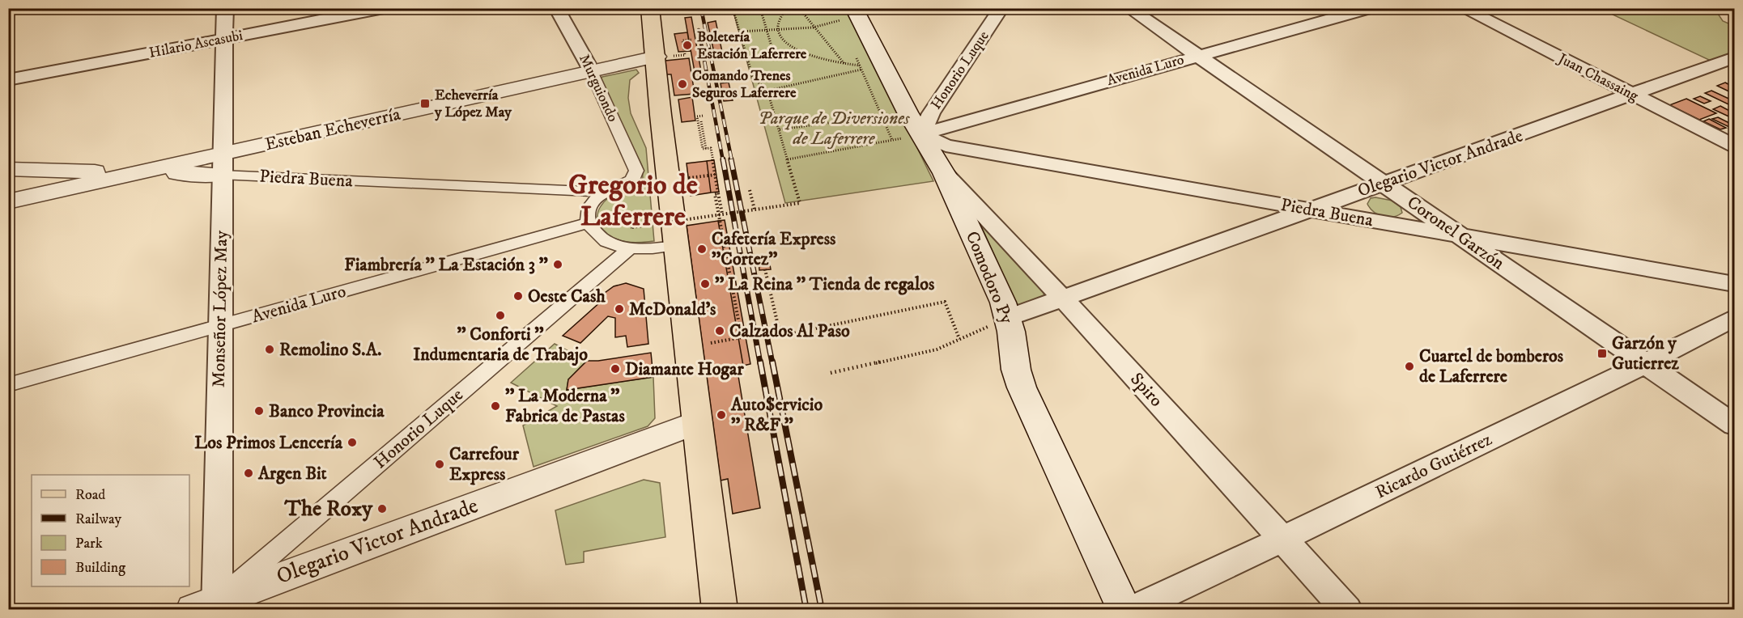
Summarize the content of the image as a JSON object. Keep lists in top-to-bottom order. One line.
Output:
{"streets":{"street":["Hilario Ascasubi","Honorio Luque","Avenida Luro","Juan Chassaing","Murguiondo","Esteban Echeverría","Olegario Victor Andrade","Piedra Buena","Coronel Garzón","Comodoro Py","Monseñor López May","Spiro","Ricardo Gutiérrez"]},"crossings":[["Hilario Ascasubi","Monseñor López May"],["Honorio Luque","Avenida Luro"],["Honorio Luque","Olegario Victor Andrade"],["Honorio Luque","Piedra Buena"],["Honorio Luque","Comodoro Py"],["Honorio Luque","Monseñor López May"],["Avenida Luro","Piedra Buena"],["Avenida Luro","Coronel Garzón"],["Avenida Luro","Comodoro Py"],["Avenida Luro","Monseñor López May"],["Juan Chassaing","Olegario Victor Andrade"],["Murguiondo","Esteban Echeverría"],["Murguiondo","Piedra Buena"],["Esteban Echeverría","Piedra Buena"],["Esteban Echeverría","Monseñor López May"],["Olegario Victor Andrade","Piedra Buena"],["Olegario Victor Andrade","Coronel Garzón"],["Olegario Victor Andrade","Comodoro Py"],["Olegario Victor Andrade","Monseñor López May"],["Olegario Victor Andrade","Spiro"],["Piedra Buena","Coronel Garzón"],["Piedra Buena","Comodoro Py"],["Piedra Buena","Monseñor López May"],["Coronel Garzón","Ricardo Gutiérrez"],["Comodoro Py","Spiro"],["Spiro","Ricardo Gutiérrez"]],"districts":["Gregorio de Laferrere"],"parks":["Parque de Diversiones de Laferrere"],"places":{"other":["Boletería Estación Laferrere","Comando Trenes Seguros Laferrere","Cafetería Express ''Cortez''","Fiambrería '' La Estación 3 ''","'' La Reina '' Tienda de regalos","Oeste Cash","McDonald's","'' Conforti '' Indumentaria de Trabajo","Calzados Al Paso","Remolino S.A.","Cuartel de bomberos de Laferrere","Diamante Hogar","'' La Moderna '' Fabrica de Pastas","Banco Provincia","Auto$ervicio '' R&F ''","Los Primos Lencería","Carrefour Express","Argen Bit","The Roxy"],"transit":["Echeverría y López May","Garzón y Gutierrez"]},"legend":["Road","Railway","Park","Building"]}
